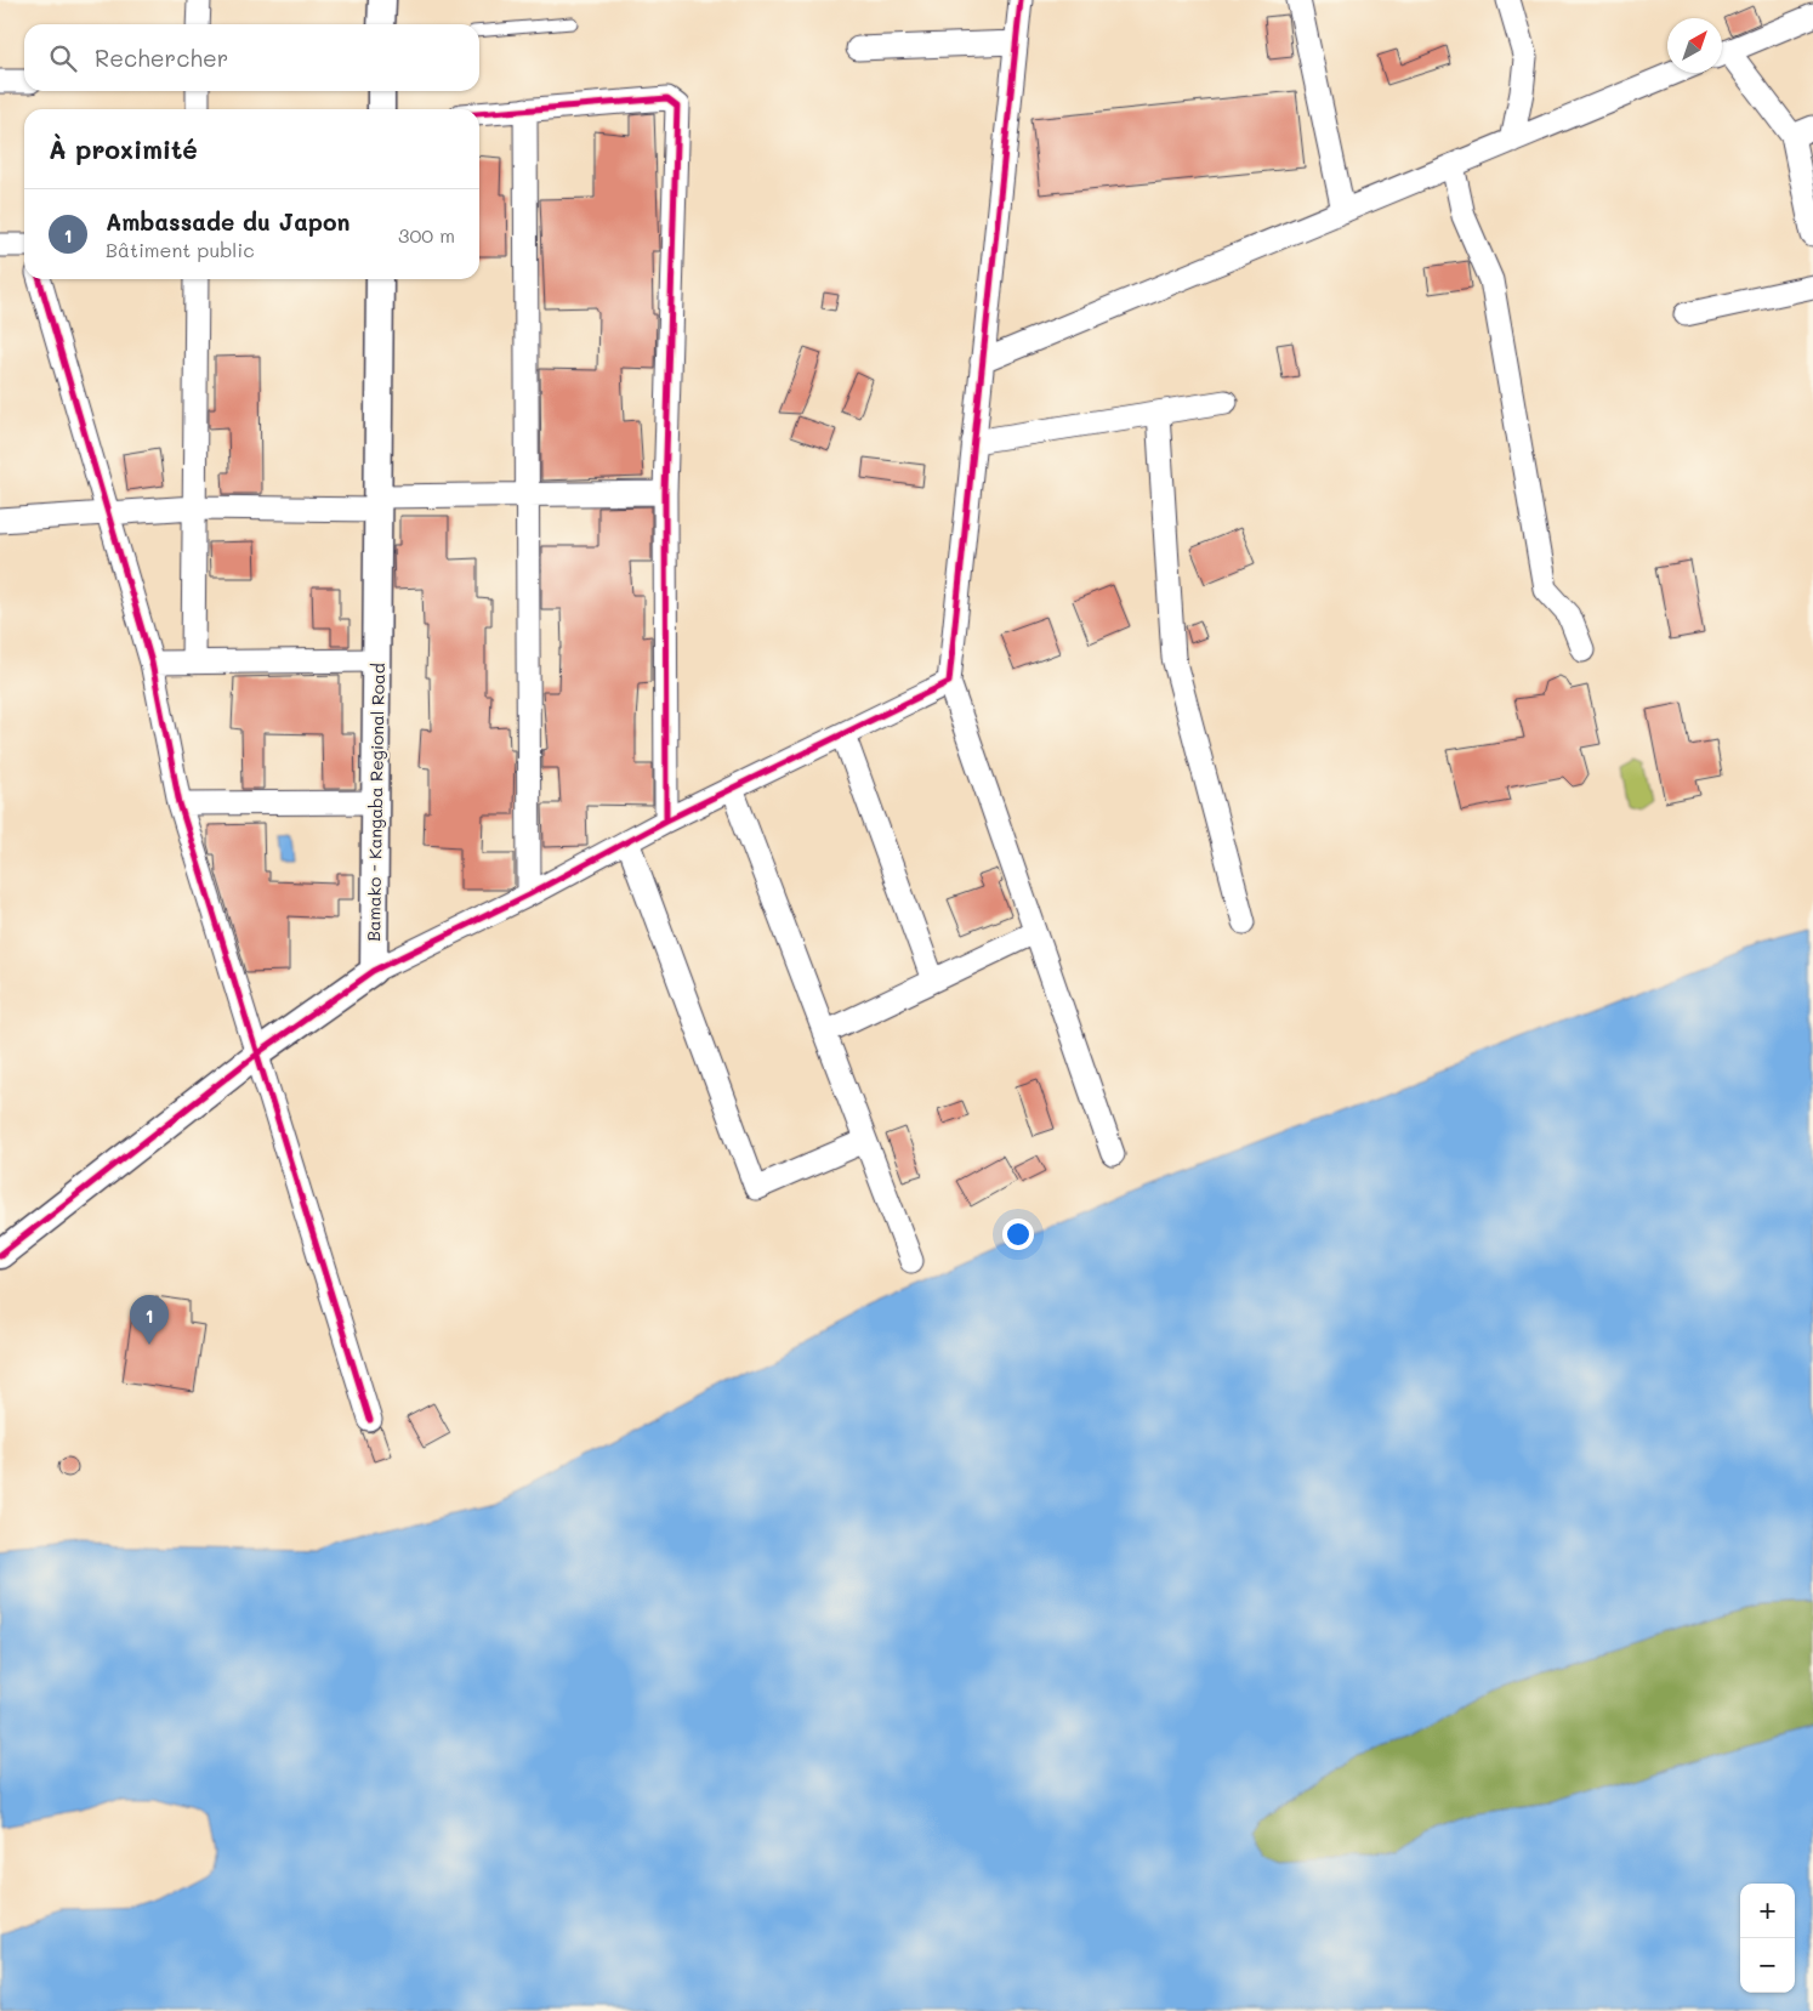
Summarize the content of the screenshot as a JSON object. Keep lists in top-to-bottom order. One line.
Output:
{"streets":{"street":["Bamako - Kangaba Regional Road"]},"north":"top right","page":{"search":"Rechercher","heading":"À proximité","list":[{"mark":"1","name":"Ambassade du Japon","note":"Bâtiment public","value":"300 m"}],"pins":"1","map_buttons":["+","−"]}}
